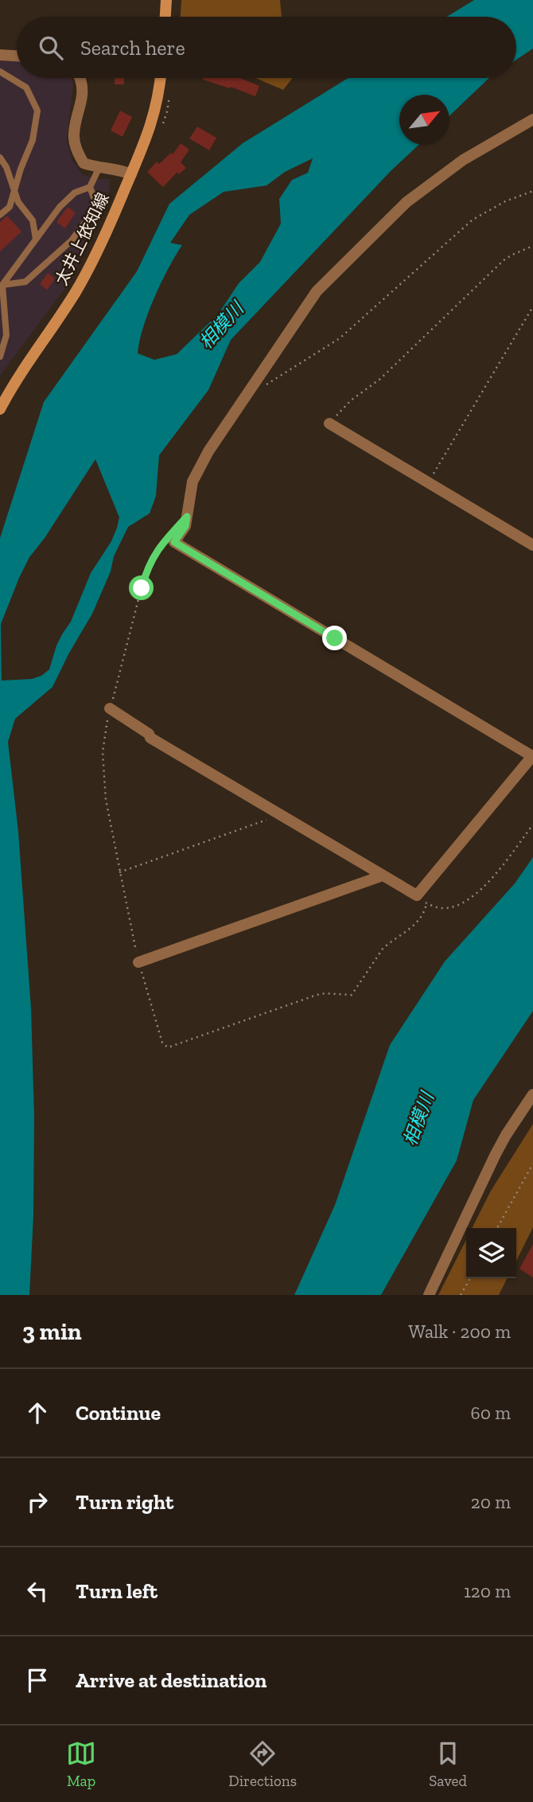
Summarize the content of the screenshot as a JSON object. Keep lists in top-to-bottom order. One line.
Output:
{"streets":{"main road":["太井上依知線"]},"water":["相模川"],"north":"top right","page":{"search":"Search here","heading":["3 min","Walk · 200 m"],"list":[["Continue","60 m"],["Turn right","20 m"],["Turn left","120 m"],"Arrive at destination"],"nav":["Map","Directions","Saved"]}}
